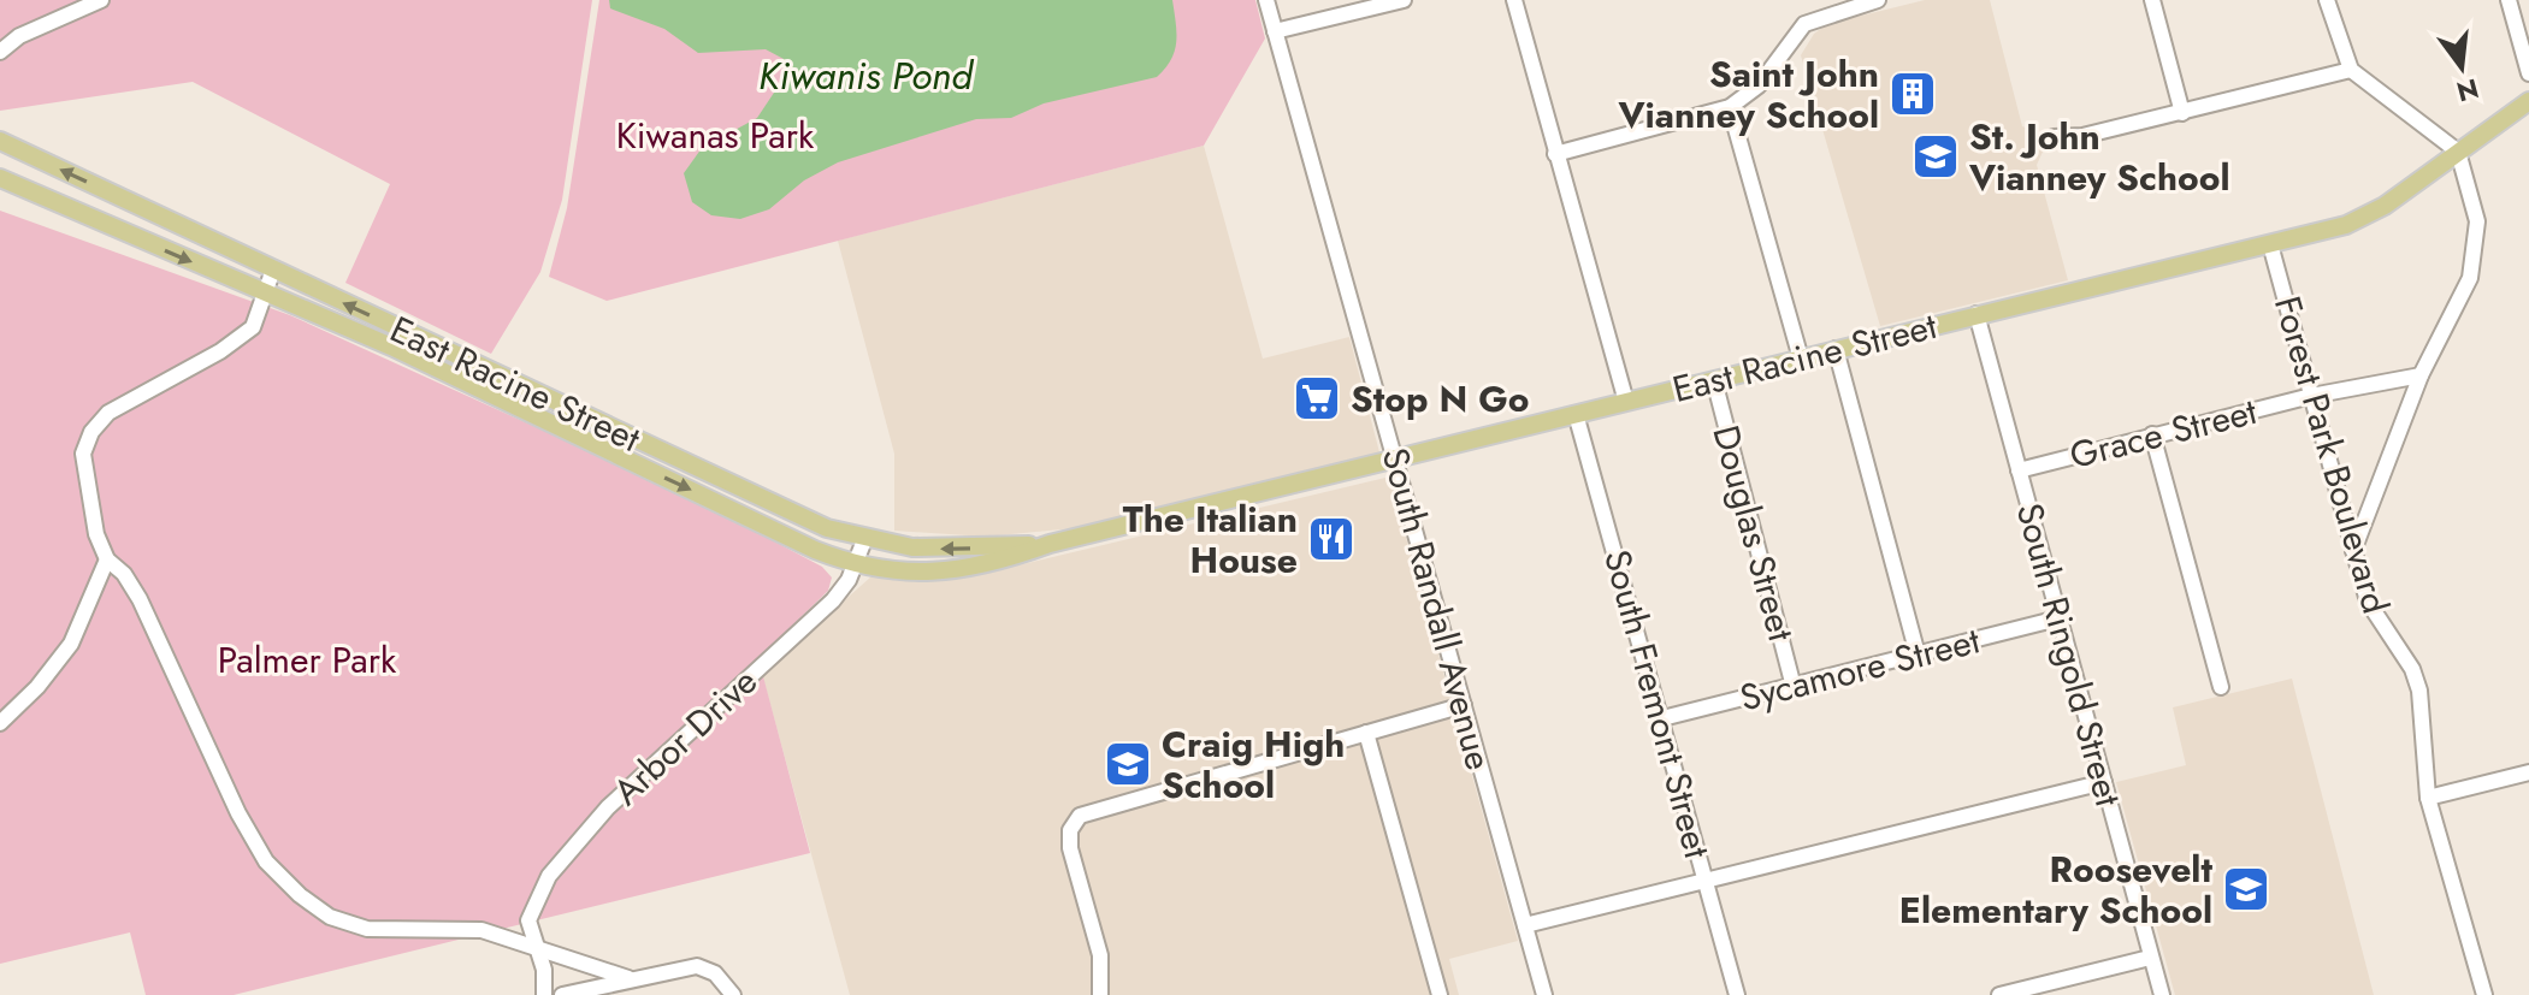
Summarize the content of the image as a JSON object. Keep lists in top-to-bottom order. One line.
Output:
{"streets":{"main road":["East Racine Street"],"street":["Grace Street","Forest Park Boulevard","Douglas Street","South Randall Avenue","South Ringold Street","Sycamore Street","South Fremont Street","Arbor Drive"]},"crossings":[["East Racine Street","Forest Park Boulevard"],["East Racine Street","Douglas Street"],["East Racine Street","South Randall Avenue"],["East Racine Street","South Ringold Street"],["East Racine Street","South Fremont Street"],["East Racine Street","Arbor Drive"],["Grace Street","Forest Park Boulevard"],["Grace Street","South Ringold Street"],["Douglas Street","Sycamore Street"],["South Ringold Street","Sycamore Street"],["Sycamore Street","South Fremont Street"]],"water":["Kiwanis Pond"],"parks":["Kiwanas Park","Palmer Park"],"places":{"building":["Saint John Vianney School"],"school or university":["St. John Vianney School","Craig High School","Roosevelt Elementary School"],"supermarket":["Stop N Go"],"restaurant":["The Italian House"]},"north":"bottom"}
